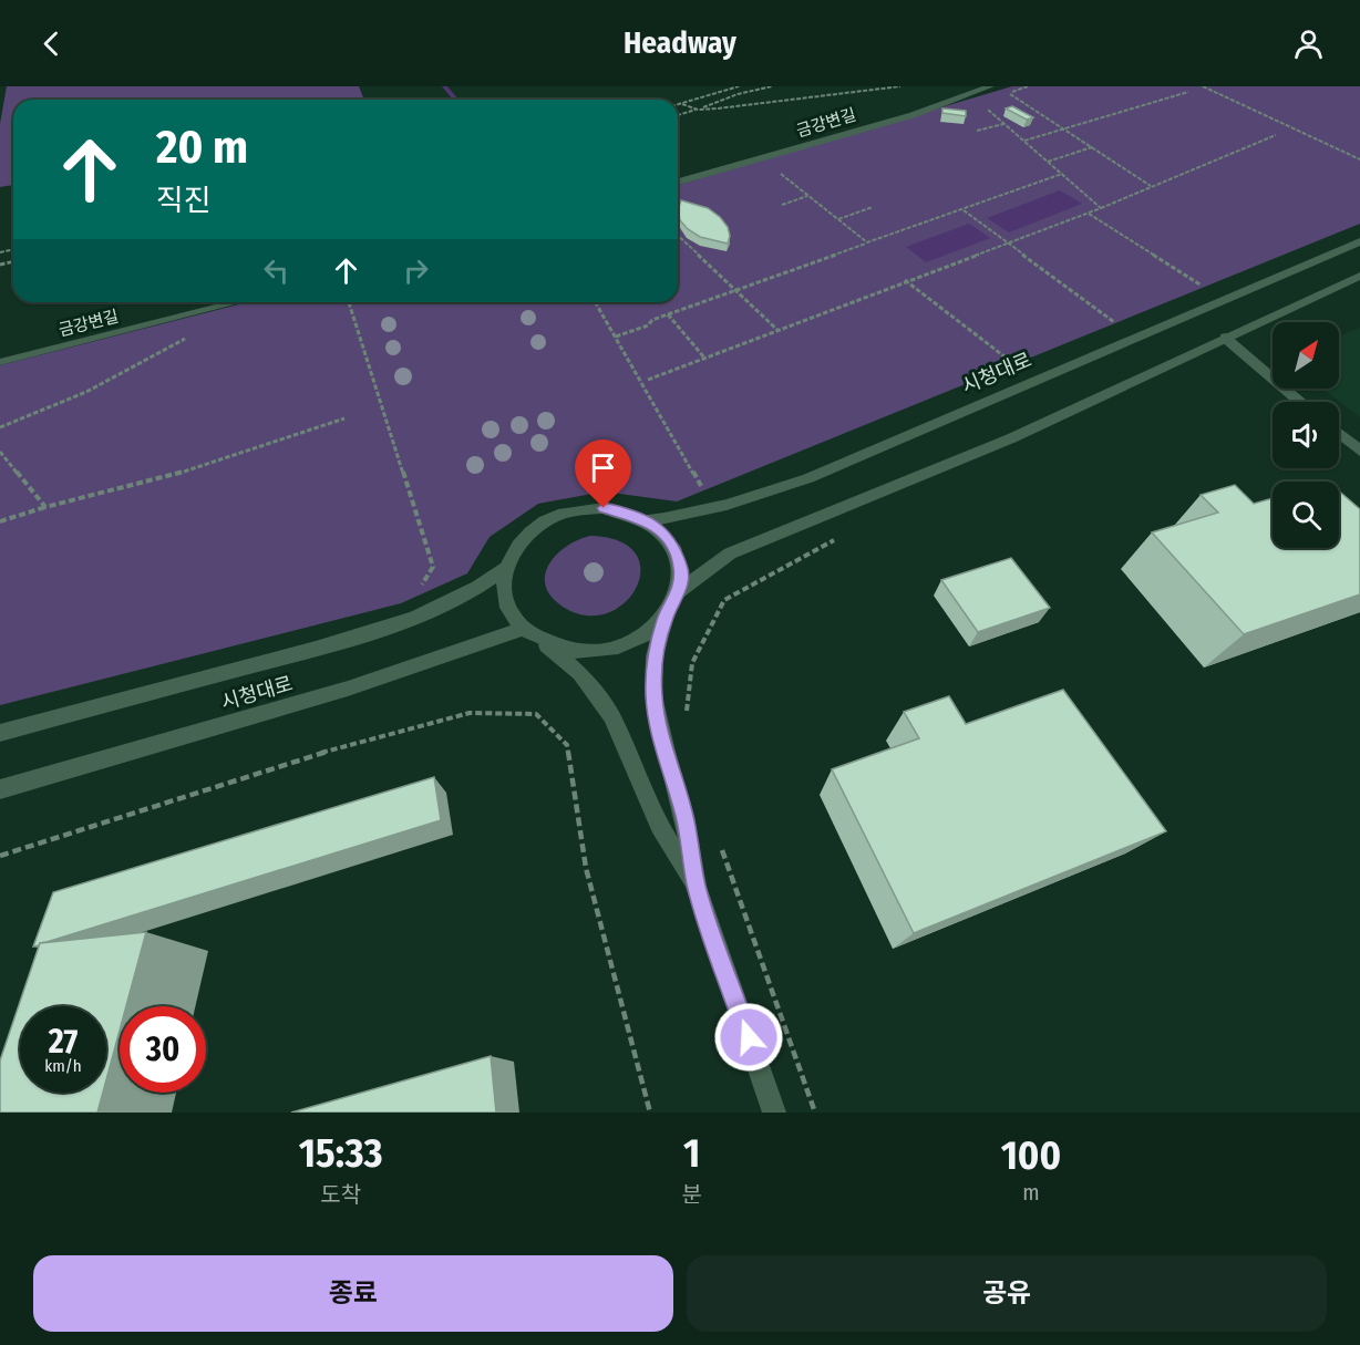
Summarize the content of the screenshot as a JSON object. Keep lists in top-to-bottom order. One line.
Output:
{"streets":{"street":["시청대로"],"lane":["금강변길"]},"north":"top right","page":{"header":"Headway","turn":["20 m","직진"],"speed":"27 km/h","limit":"30","eta":["15:33","도착","1","분","100","m"],"buttons":["종료","공유"]}}
